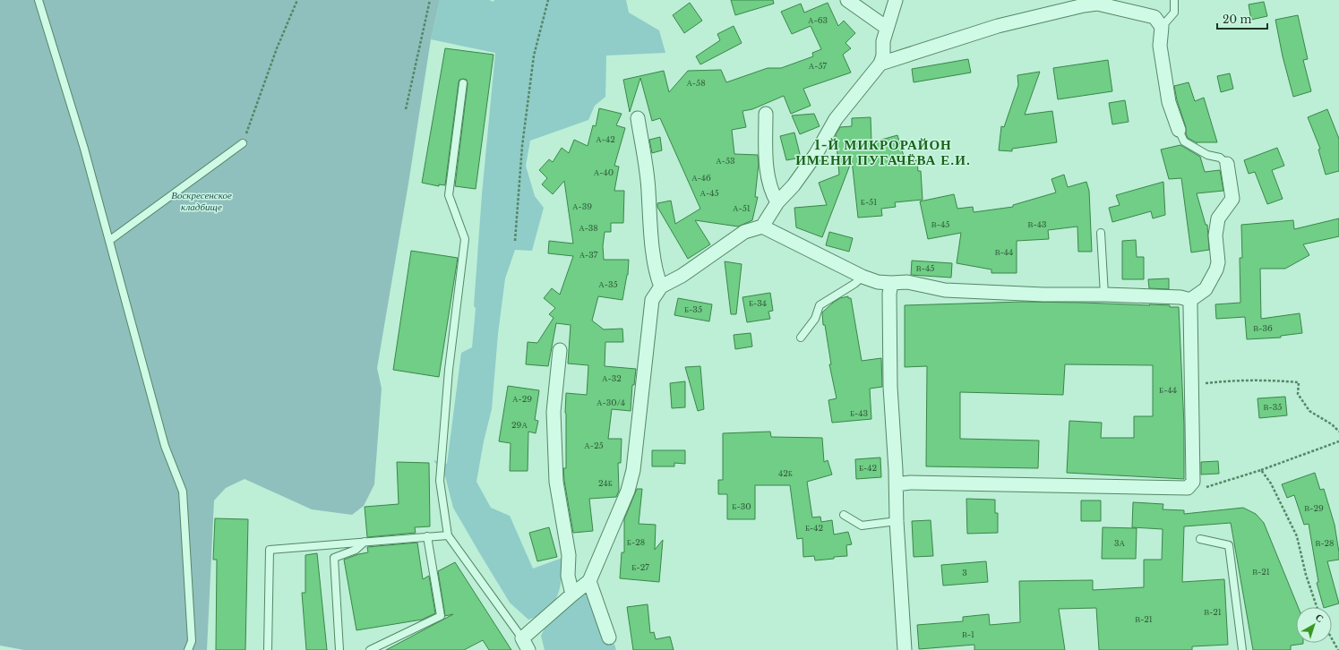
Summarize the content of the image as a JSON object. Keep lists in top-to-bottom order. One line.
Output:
{"districts":["1-Й МИКРОРАЙОН ИМЕНИ ПУГАЧЁВА Е.И."],"parks":["Воскресенское кладбище"],"house_numbers":["А-63","А-57","А-58","А-42","А-53","А-40","А-46","А-45","Б-51","А-39","А-51","В-45","В-43","А-38","В-44","А-37","В-45","А-35","Б-34","Б-35","В-36","А-32","Б-44","А-29","А-30/4","В-35","Б-43","29А","А-25","Б-42","42Б","24Б","Б-30","В-29","Б-42","Б-28","3А","В-28","Б-27","В-21","3","В-21","В-21","В-1"],"scale_bar":"20 m","north":"top right"}
